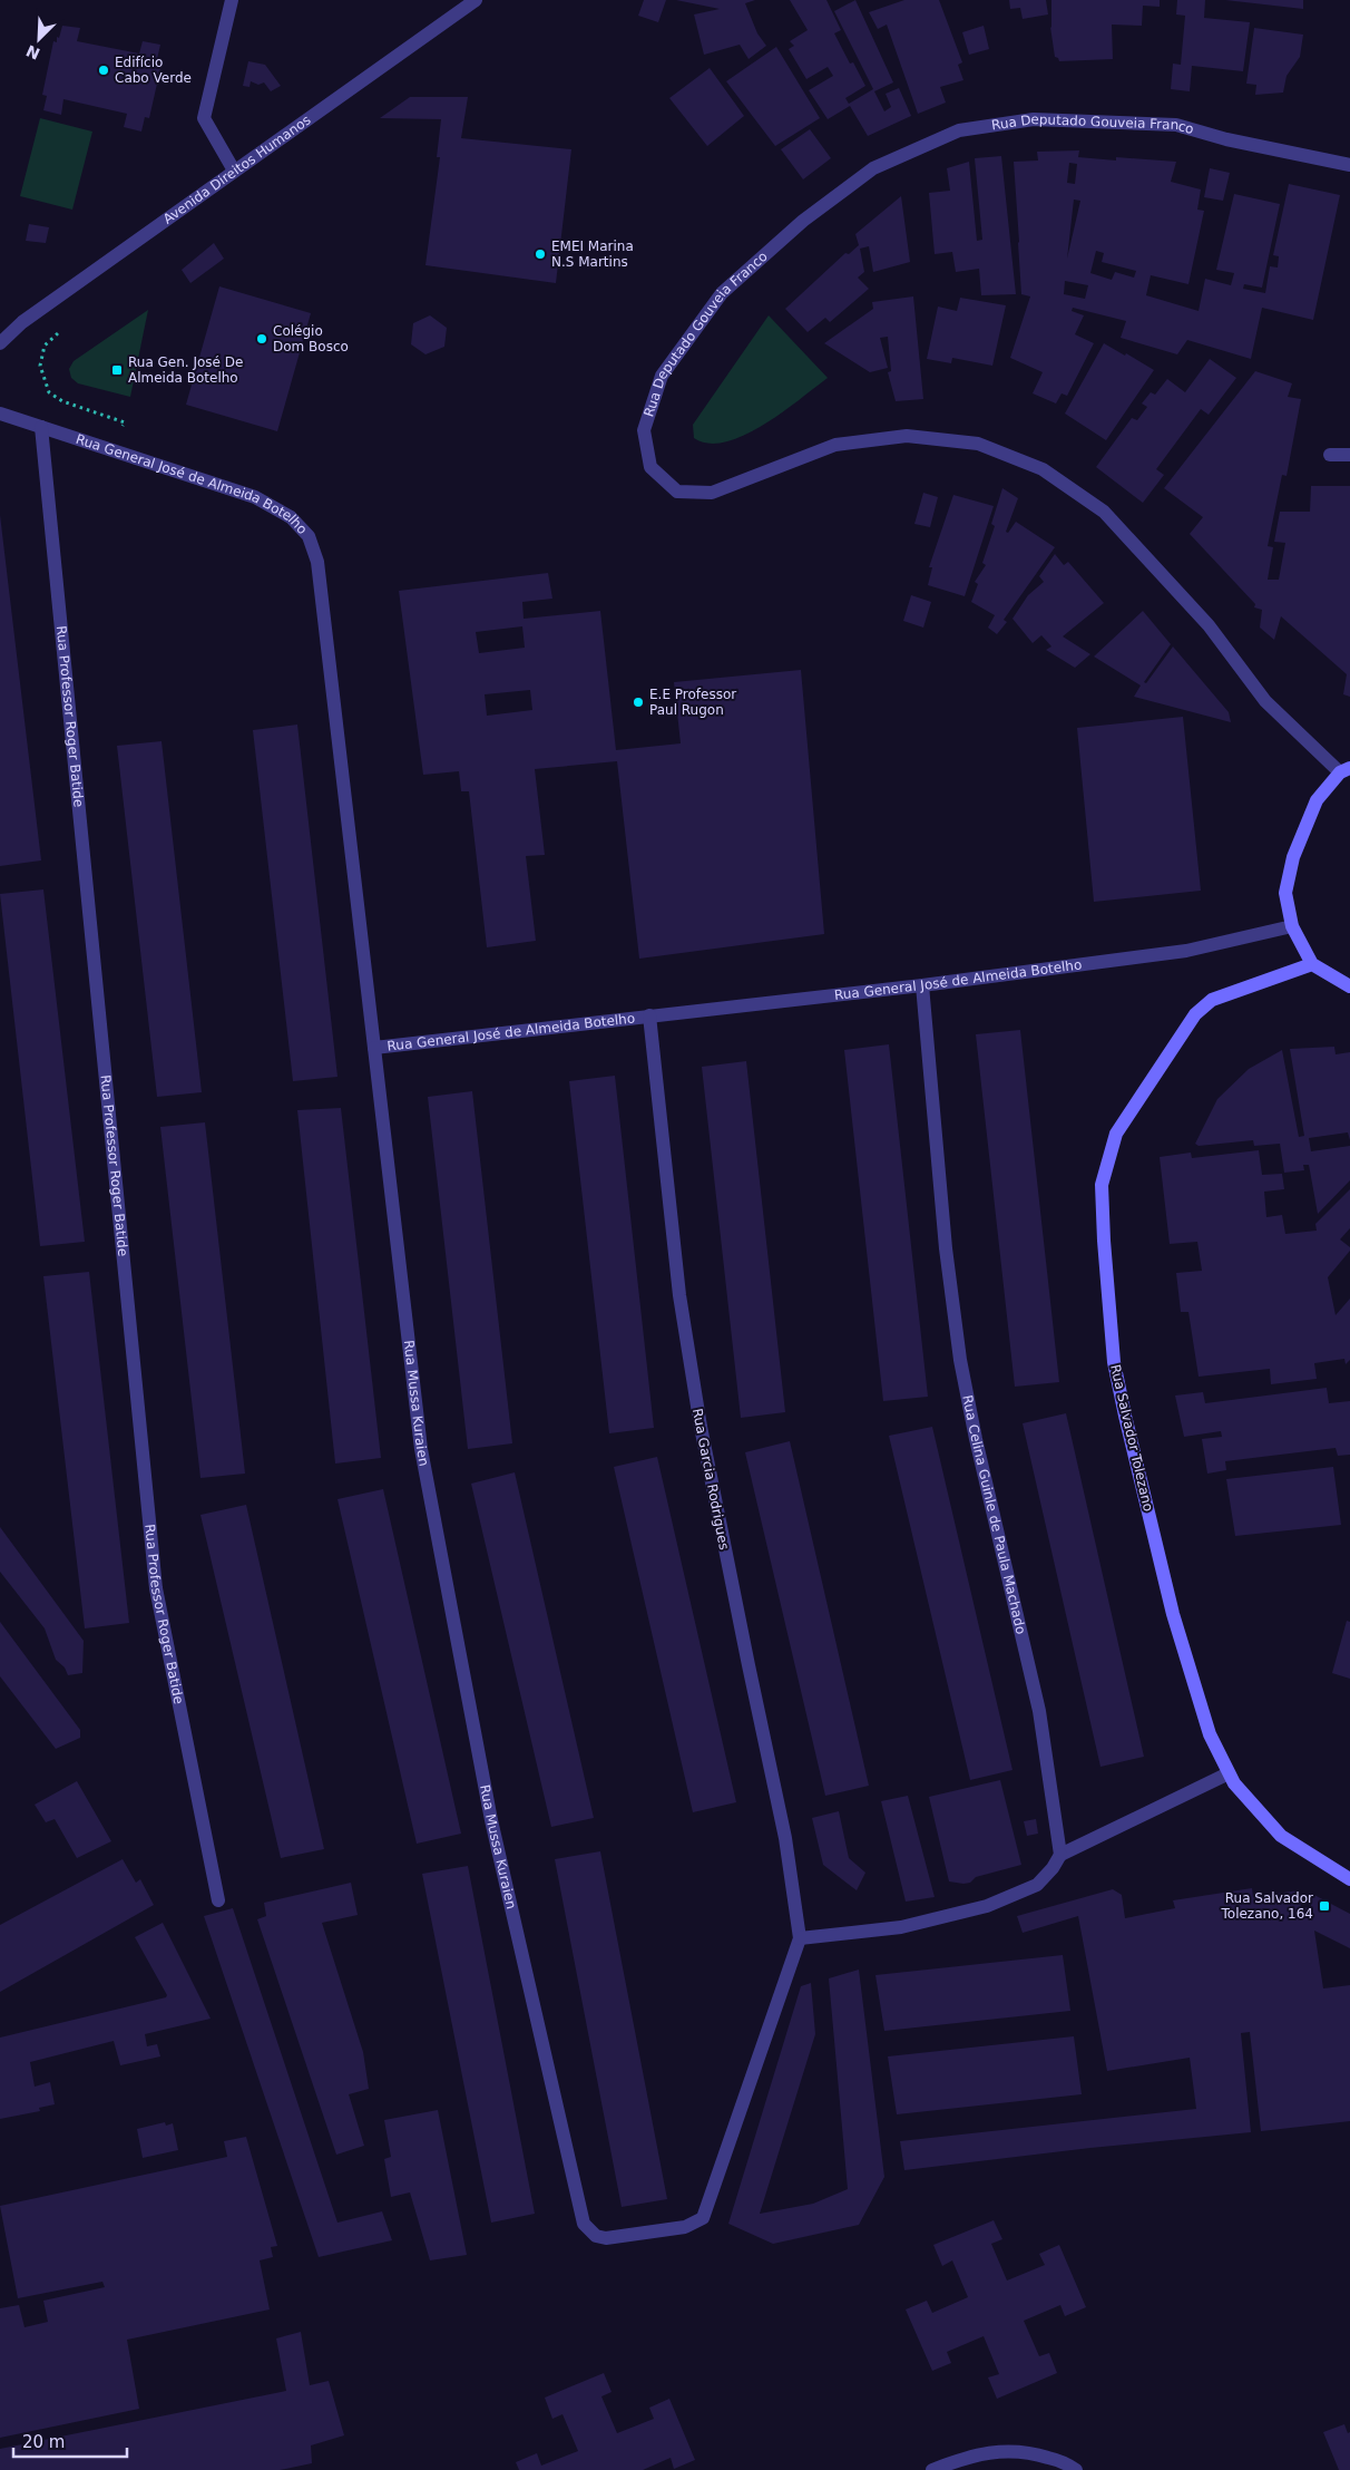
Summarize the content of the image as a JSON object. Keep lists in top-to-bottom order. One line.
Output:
{"streets":{"street":["Rua Deputado Gouveia Franco","Avenida Direitos Humanos","Rua General José de Almeida Botelho","Rua Professor Roger Batide","Rua Mussa Kuraien","Rua Salvador Tolezano","Rua Garcia Rodrigues","Rua Celina Guinle de Paula Machado"]},"crossings":[["Rua General José de Almeida Botelho","Rua Professor Roger Batide"],["Rua General José de Almeida Botelho","Rua Mussa Kuraien"],["Rua General José de Almeida Botelho","Rua Garcia Rodrigues"],["Rua General José de Almeida Botelho","Rua Celina Guinle de Paula Machado"],["Rua Mussa Kuraien","Rua Garcia Rodrigues"]],"places":{"other":["Edifício Cabo Verde","EMEI Marina N.S Martins","Colégio Dom Bosco","E.E Professor Paul Rugon"],"transit":["Rua Gen. José De Almeida Botelho","Rua Salvador Tolezano, 164"]},"scale_bar":"20 m","north":"bottom left"}
